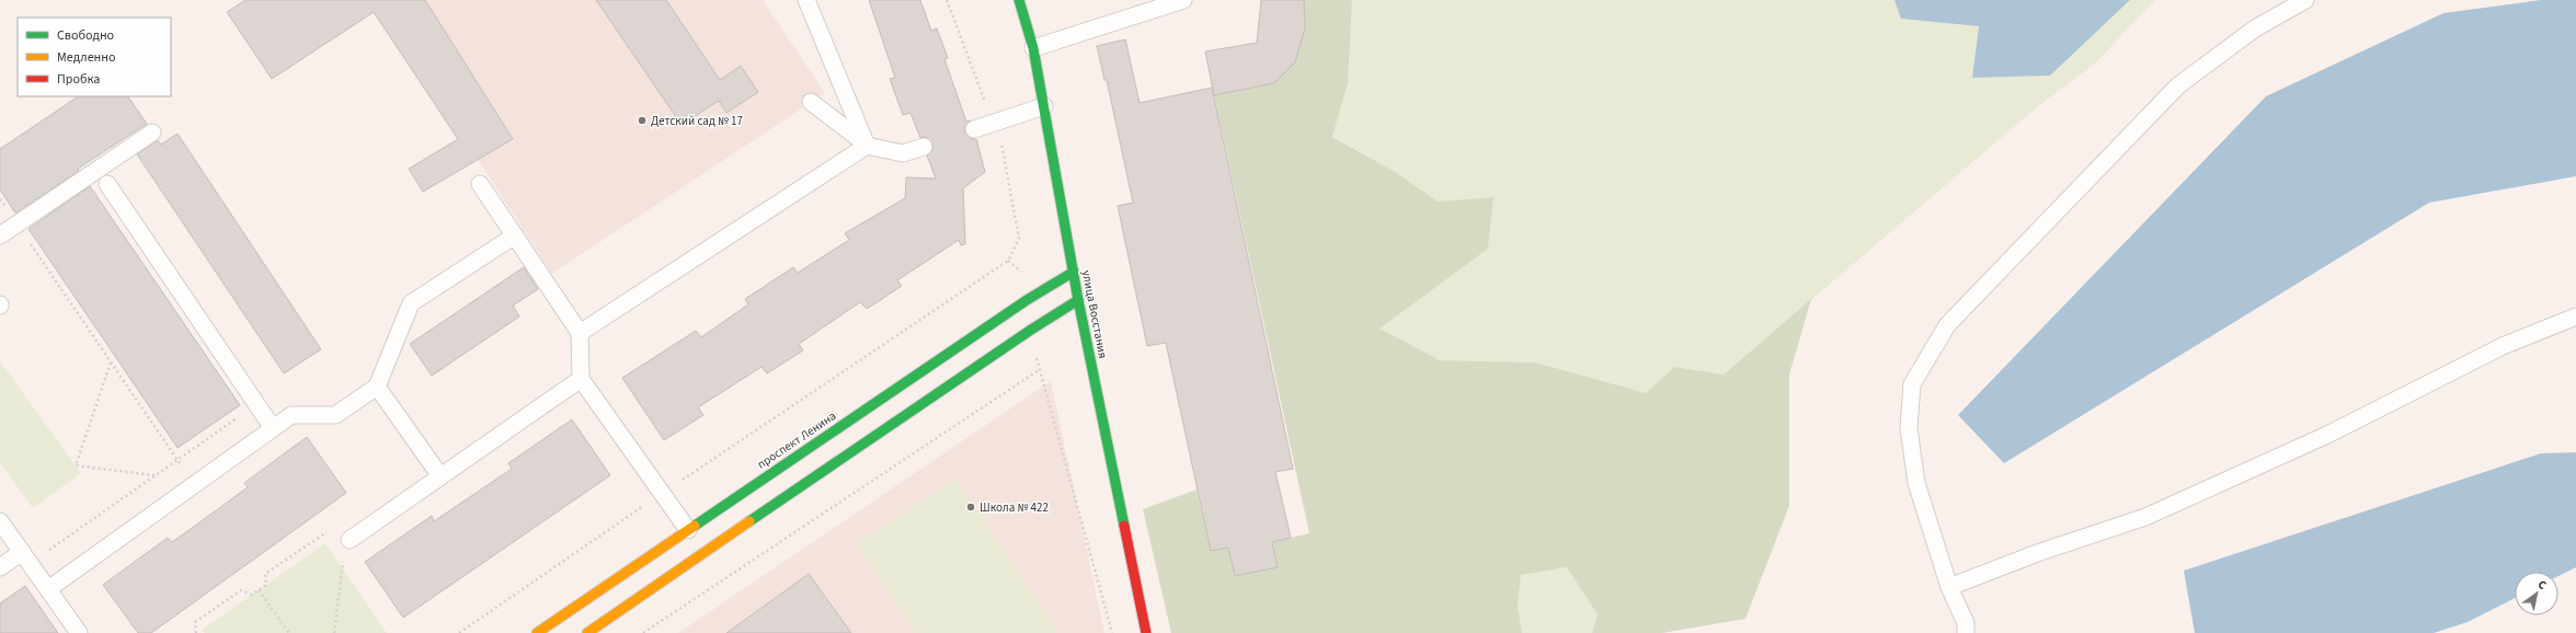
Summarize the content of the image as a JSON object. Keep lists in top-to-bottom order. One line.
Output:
{"streets":{"main road":["улица Восстания","проспект Ленина"]},"crossings":[["улица Восстания","проспект Ленина"]],"places":["Детский сад № 17","Школа № 422"],"legend":["Свободно","Медленно","Пробка"],"north":"top right"}
